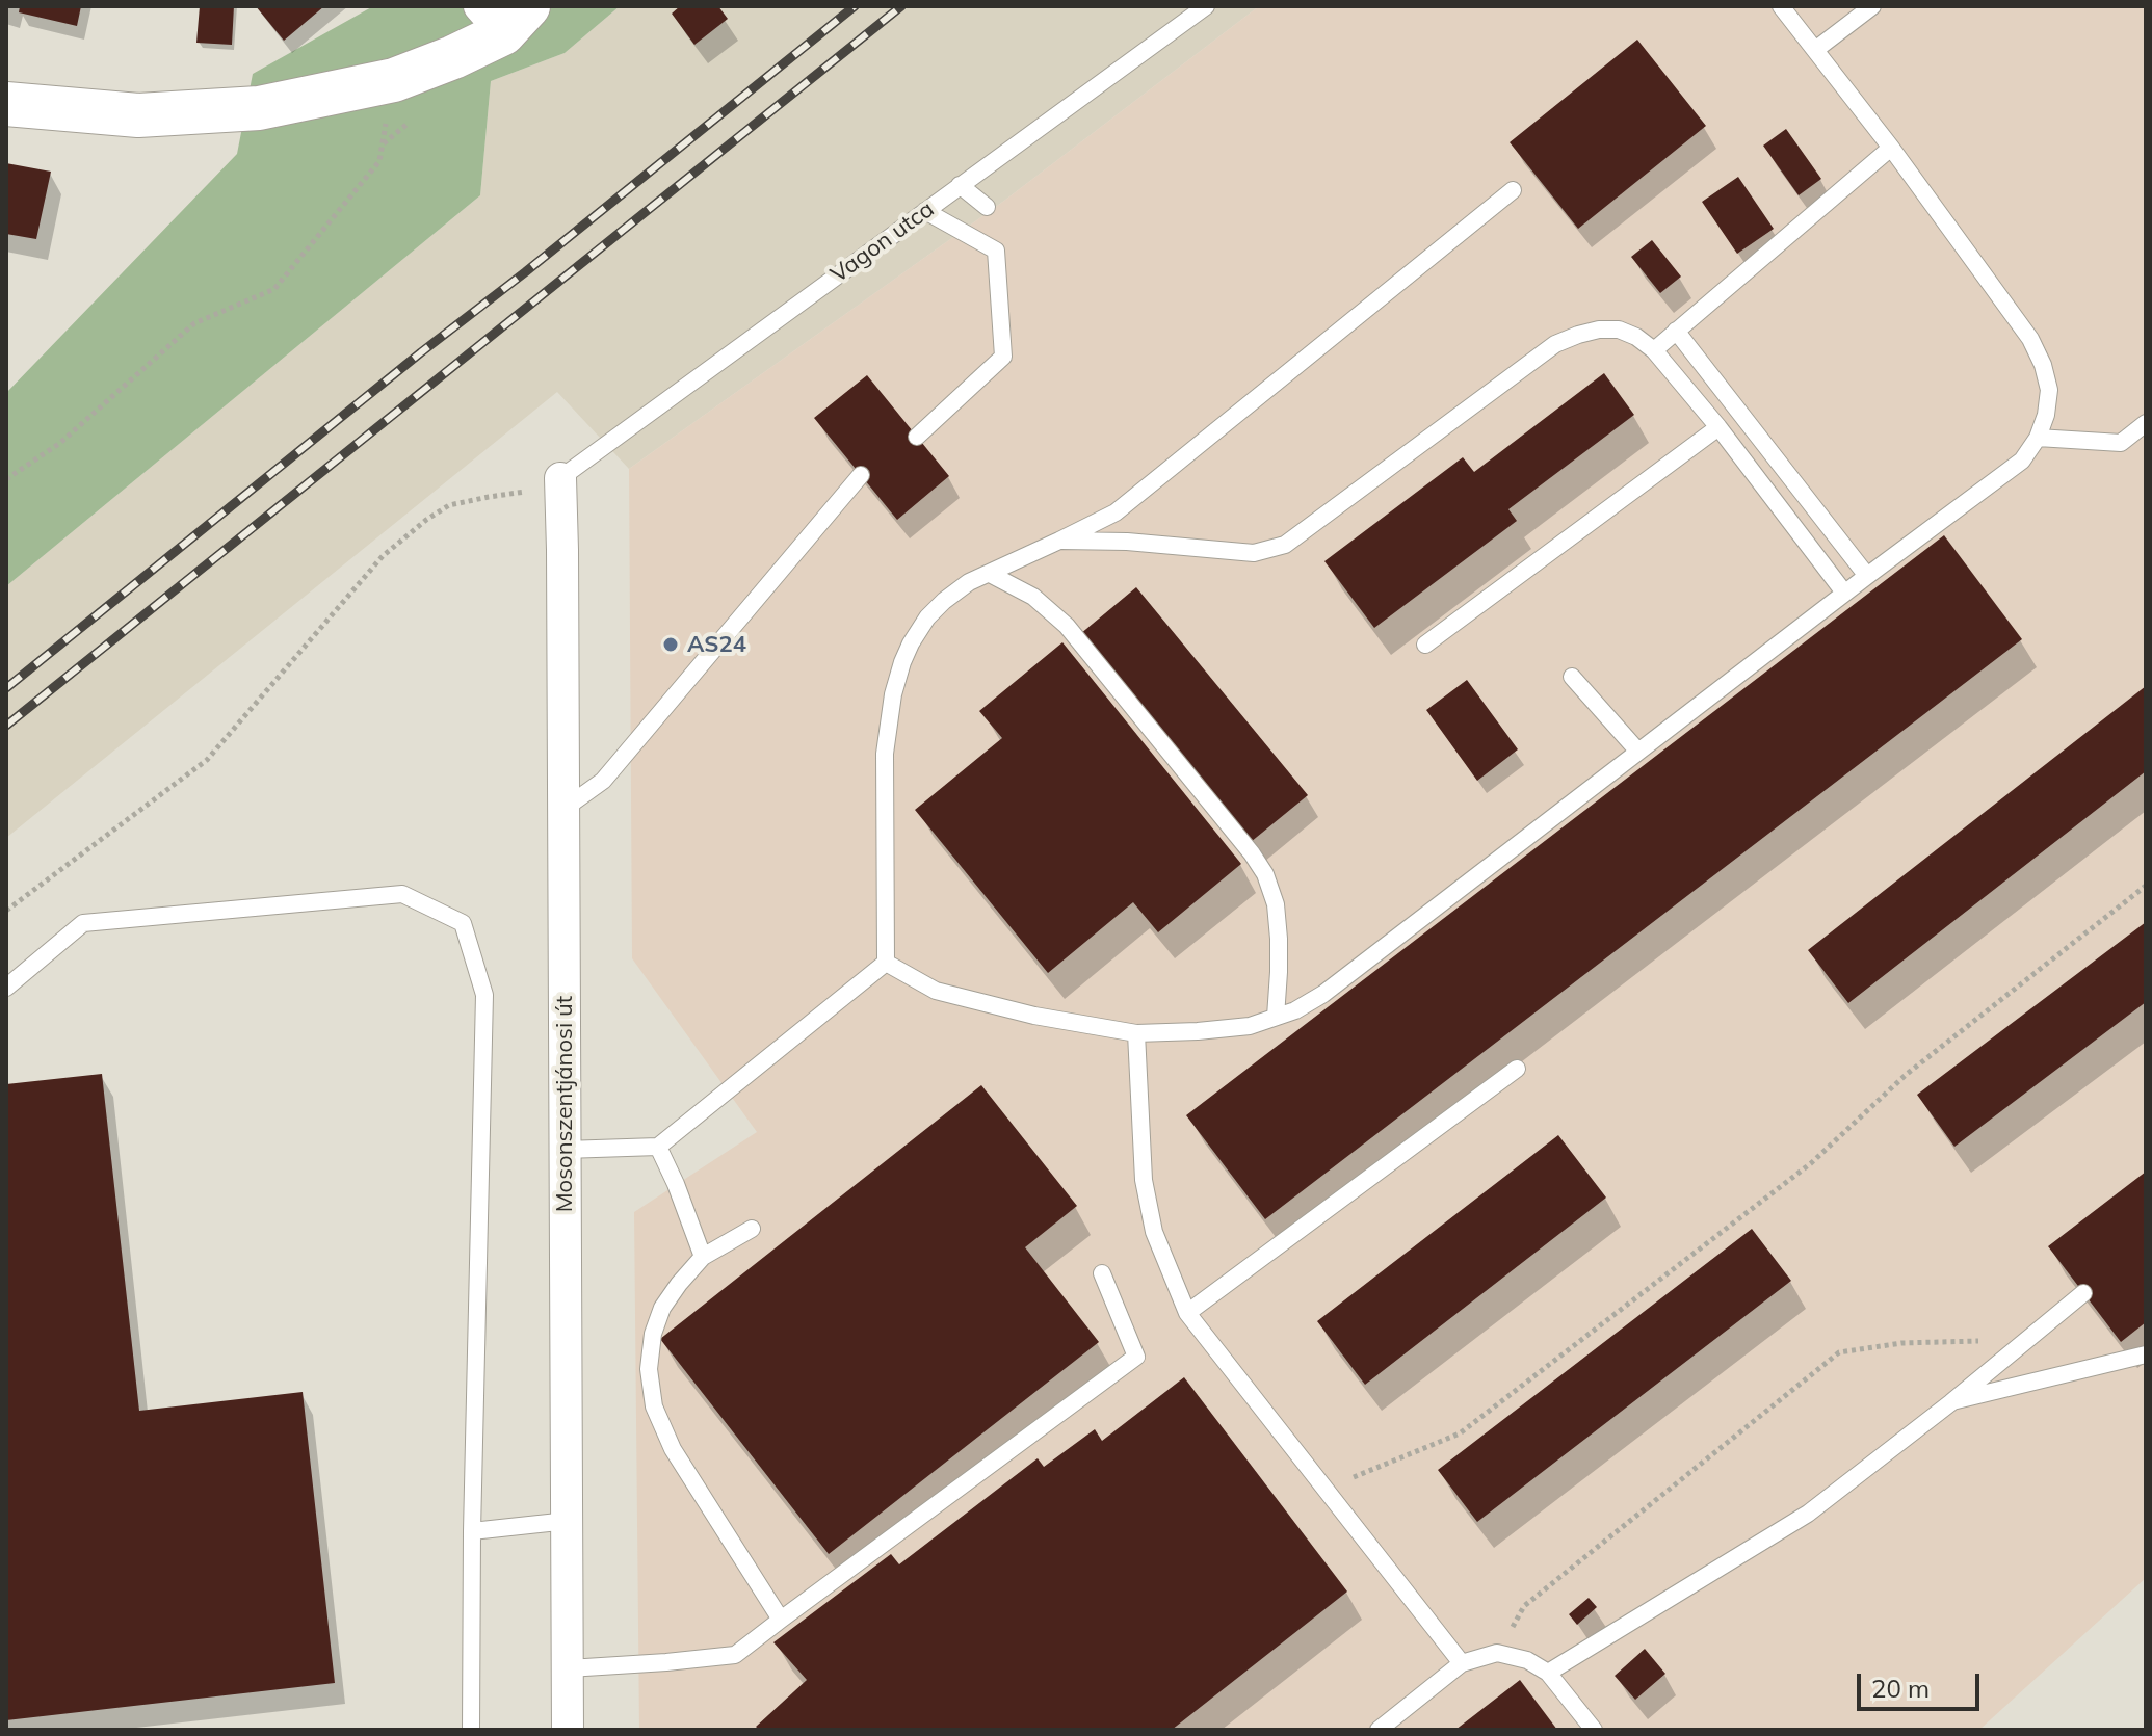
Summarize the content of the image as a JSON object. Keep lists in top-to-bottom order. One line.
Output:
{"streets":{"street":["Mosonszentjánosi út"],"lane":["Vagon utca"]},"crossings":[["Vagon utca","Mosonszentjánosi út"]],"places":["AS24"],"scale_bar":"20 m"}
